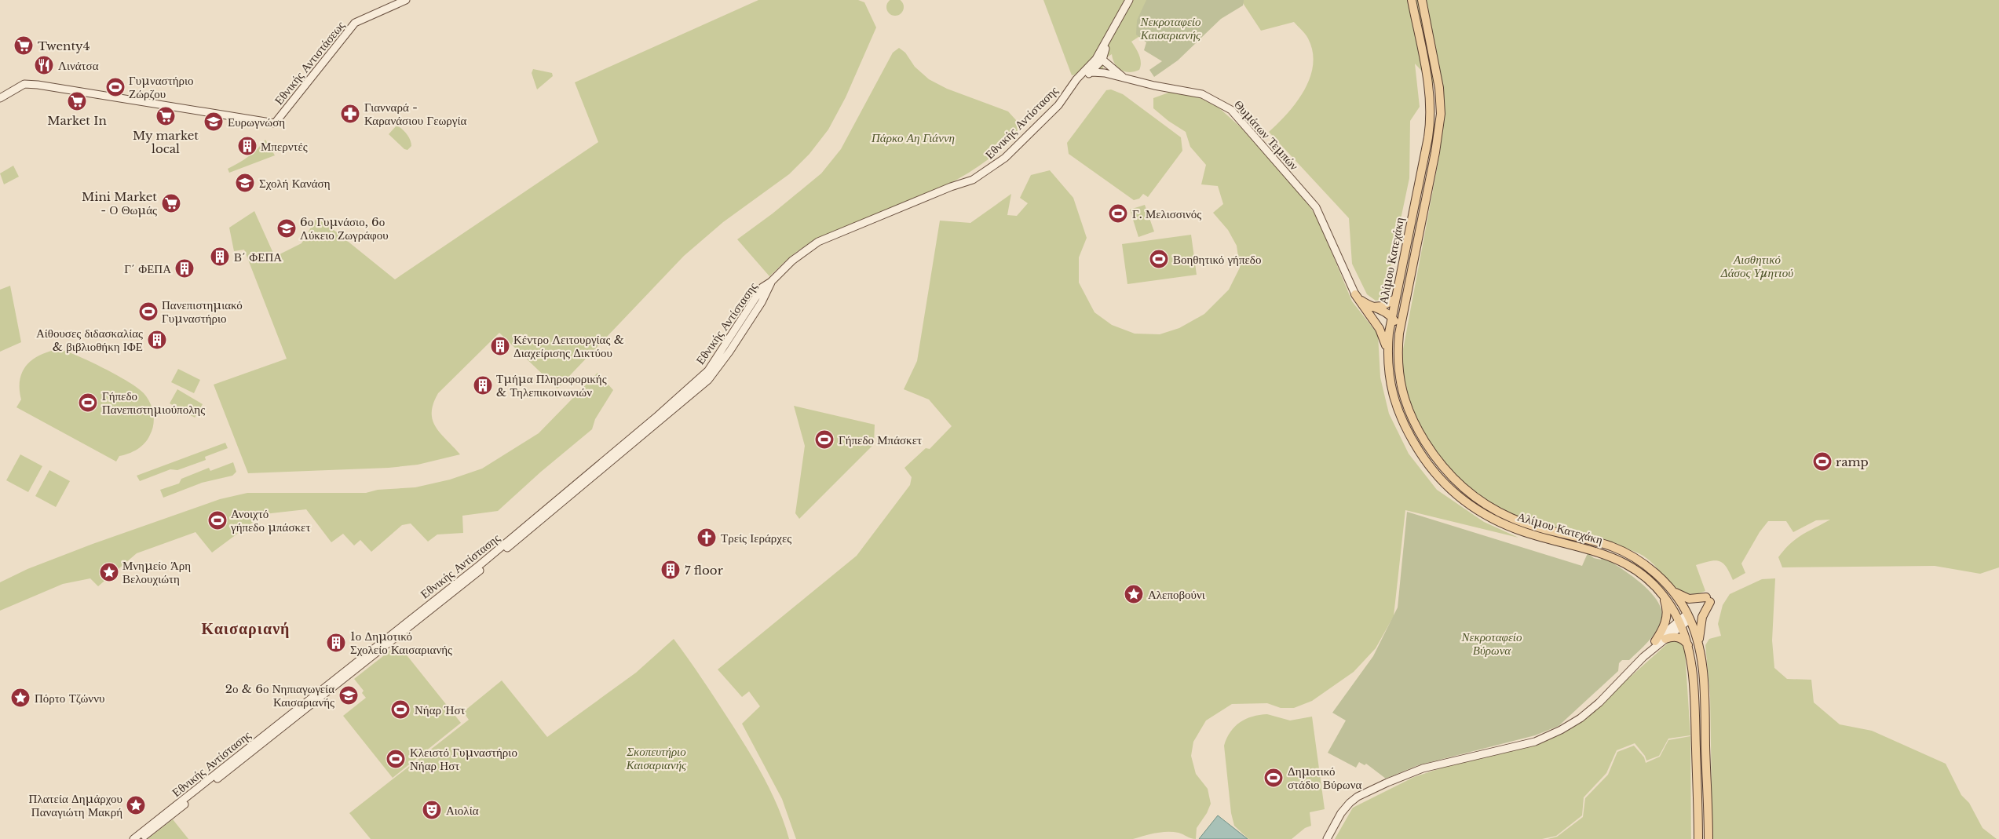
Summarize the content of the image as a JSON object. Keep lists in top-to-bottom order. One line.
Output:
{"streets":{"main road":["Εθνικής Αντιστάσεως","Εθνικής Αντίστασης","Θυμάτων Τεμπών","Αλίμου Κατεχάκη"]},"crossings":[["Εθνικής Αντίστασης","Θυμάτων Τεμπών"]],"districts":["Καισαριανή"],"parks":["Νεκροταφείο Καισαριανής","Πάρκο Αη Γιάννη","Αισθητικό Δάσος Υμηττού","Νεκροταφείο Βύρωνα","Σκοπευτήριο Καισαριανής"],"places":{"supermarket":["Twenty4","Market In","My market local","Mini Market - Ο Θωμάς"],"restaurant":["Λινάτσα"],"sports":["Γυμναστήριο Ζώρζου","Γ. Μελισσινός","Βοηθητικό γήπεδο","Πανεπιστημιακό Γυμναστήριο","Γήπεδο Πανεπιστημιούπολης","Γήπεδο Μπάσκετ","ramp","Ανοιχτό γήπεδο μπάσκετ","Νήαρ Ήστ","Κλειστό Γυμναστήριο Νήαρ Ηστ","Δημοτικό στάδιο Βύρωνα"],"pharmacy":["Γιανναρά - Καρανάσιου Γεωργία"],"school or university":["Ευρωγνώση","Σχολή Κανάση","6ο Γυμνάσιο, 6ο Λύκειο Ζωγράφου","2ο & 6ο Νηπιαγωγεία Καισαριανής"],"building":["Μπερντές","Β΄ ΦΕΠΑ","Γ΄ ΦΕΠΑ","Αίθουσες διδασκαλίας & βιβλιοθήκη ΙΦΕ","Κέντρο Λειτουργίας & Διαχείρισης Δικτύου","Τμήμα Πληροφορικής & Τηλεπικοινωνιών","7 floor","1ο Δημοτικό Σχολείο Καισαριανής"],"church":["Τρείς Ιεράρχες"],"place":["Μνημείο Άρη Βελουχιώτη","Αλεποβούνι","Πόρτο Τζώννυ","Πλατεία Δημάρχου Παναγιώτη Μακρή"],"theatre":["Αιολία"]}}
